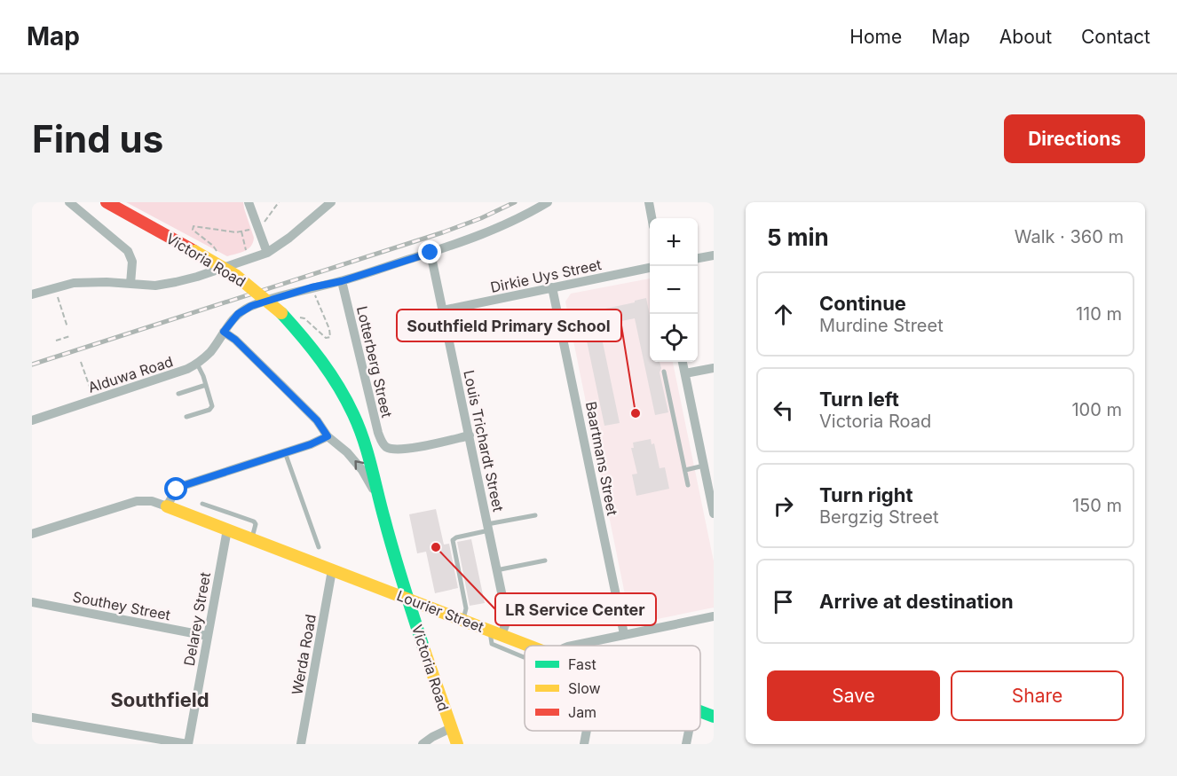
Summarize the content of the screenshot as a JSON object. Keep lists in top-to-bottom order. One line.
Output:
{"streets":{"street":["Victoria Road","Dirkie Uys Street","Lotterberg Street","Alduwa Road","Louis Trichardt Street","Baartmans Street","Southey Street","Lourier Street","Delarey Street","Werda Road"]},"crossings":[["Victoria Road","Alduwa Road"],["Victoria Road","Lourier Street"],["Dirkie Uys Street","Louis Trichardt Street"],["Dirkie Uys Street","Baartmans Street"],["Lotterberg Street","Alduwa Road"],["Lotterberg Street","Louis Trichardt Street"],["Alduwa Road","Louis Trichardt Street"],["Louis Trichardt Street","Lourier Street"],["Southey Street","Delarey Street"],["Lourier Street","Delarey Street"],["Lourier Street","Werda Road"]],"districts":["Southfield"],"places":["Southfield Primary School","LR Service Center"],"legend":["Fast","Slow","Jam"],"page":{"header":"Map","nav":["Home","Map","About","Contact"],"buttons":["Directions",["Save","Share"]],"title":"Find us","heading":["5 min","Walk · 360 m"],"map_buttons":["+","−"],"list":[["Continue","Murdine Street","110 m"],["Turn left","Victoria Road","100 m"],["Turn right","Bergzig Street","150 m"],"Arrive at destination"]}}
